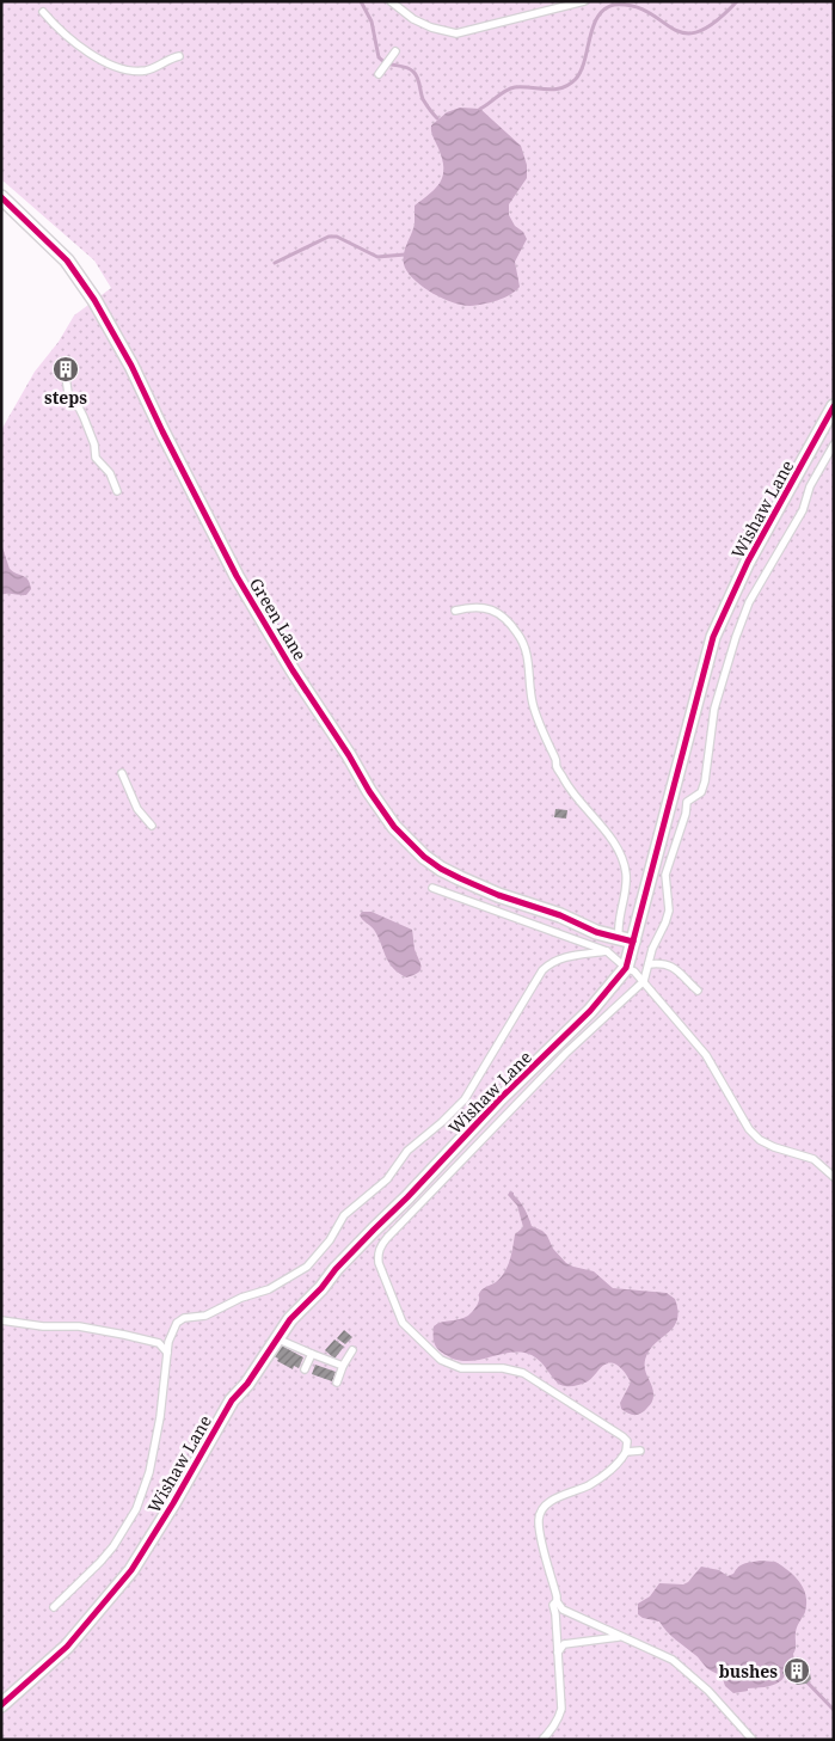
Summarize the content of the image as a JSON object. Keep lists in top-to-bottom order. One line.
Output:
{"streets":{"street":["Wishaw Lane","Green Lane"]},"crossings":[["Wishaw Lane","Green Lane"]],"places":{"building":["steps","bushes"]}}
